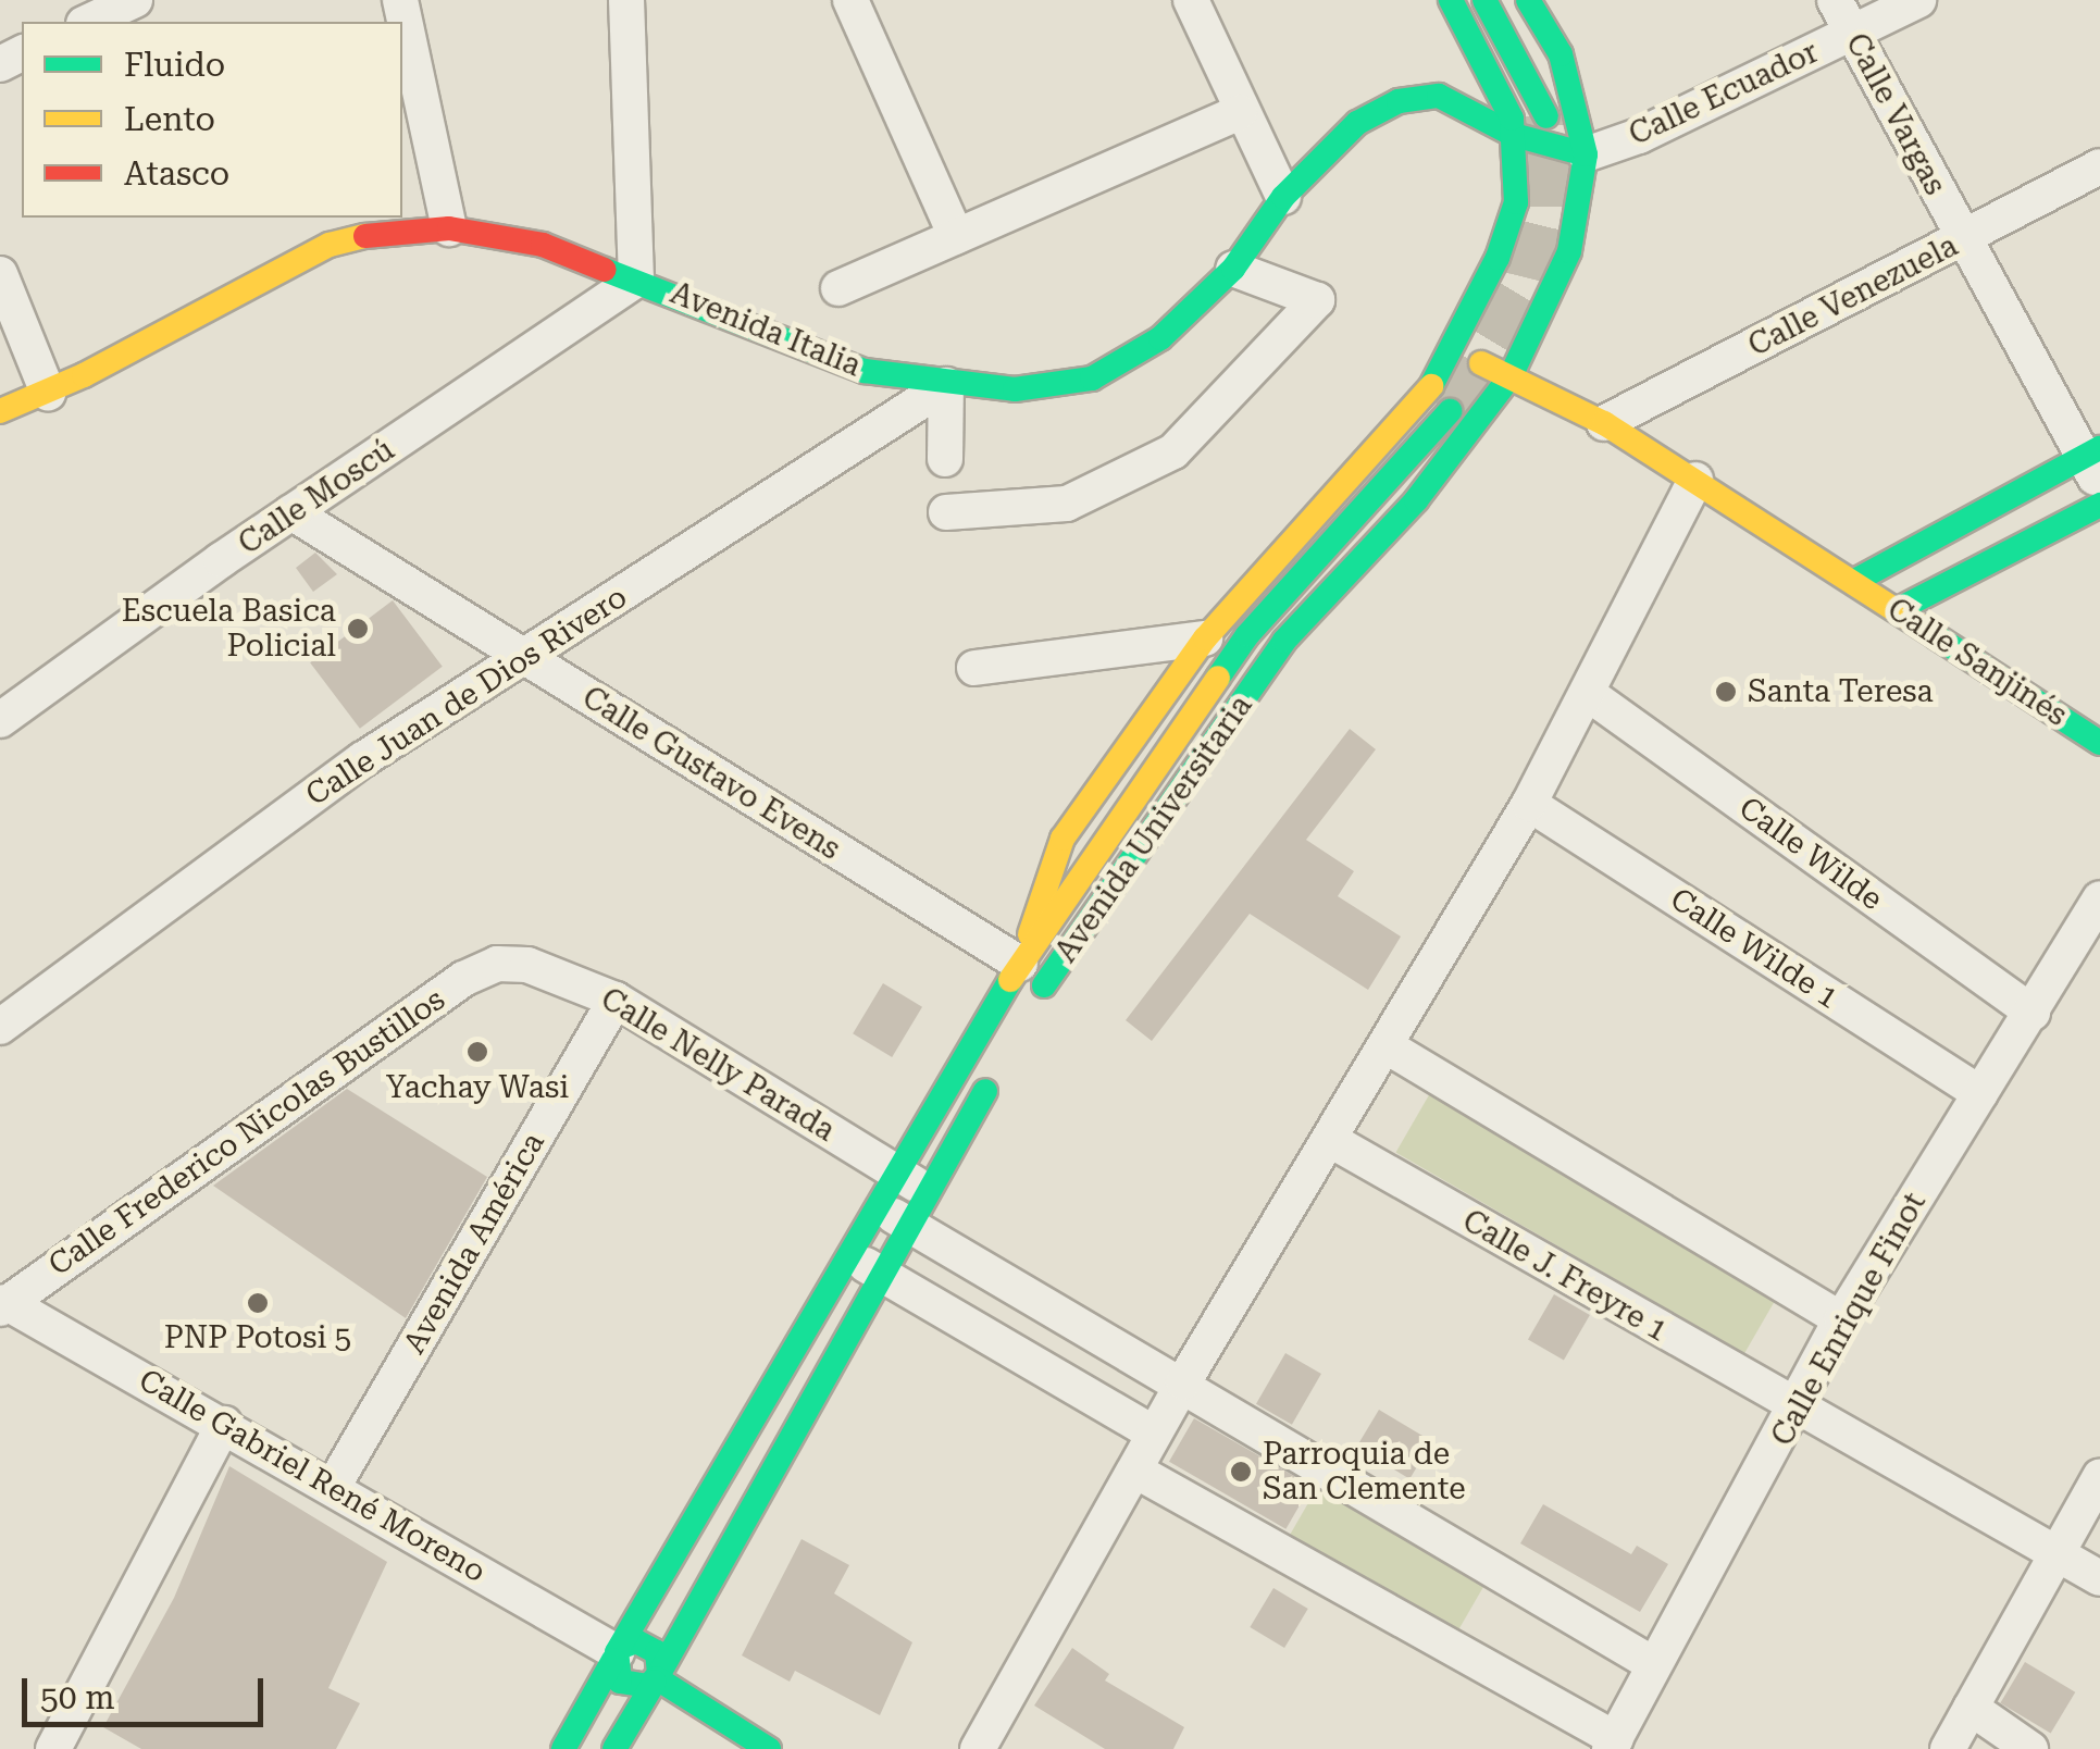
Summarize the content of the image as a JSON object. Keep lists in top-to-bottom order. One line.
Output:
{"streets":{"main road":["Avenida Italia","Calle Sanjinés","Avenida Universitaria"],"street":["Calle Ecuador","Calle Vargas","Calle Venezuela","Calle Moscú","Calle Juan de Dios Rivero","Calle Gustavo Evens","Calle Wilde","Calle Wilde 1","Calle Nelly Parada","Calle Frederico Nicolas Bustillos","Avenida América","Calle J. Freyre 1","Calle Enrique Finot","Calle Gabriel René Moreno"]},"crossings":[["Calle Ecuador","Calle Vargas"],["Calle Ecuador","Avenida Universitaria"],["Calle Vargas","Calle Venezuela"],["Calle Venezuela","Calle Sanjinés"],["Avenida Italia","Calle Moscú"],["Avenida Italia","Calle Juan de Dios Rivero"],["Calle Moscú","Calle Gustavo Evens"],["Calle Sanjinés","Avenida Universitaria"],["Calle Juan de Dios Rivero","Calle Gustavo Evens"],["Calle Gustavo Evens","Avenida Universitaria"],["Avenida Universitaria","Calle Nelly Parada"],["Avenida Universitaria","Calle Gabriel René Moreno"],["Calle Wilde","Calle Enrique Finot"],["Calle Wilde 1","Calle Enrique Finot"],["Calle Nelly Parada","Calle Frederico Nicolas Bustillos"],["Calle Nelly Parada","Avenida América"],["Calle Frederico Nicolas Bustillos","Calle Gabriel René Moreno"],["Avenida América","Calle Gabriel René Moreno"],["Calle J. Freyre 1","Calle Enrique Finot"]],"places":["Escuela Basica Policial","Santa Teresa","Yachay Wasi","PNP Potosi 5","Parroquia de San Clemente"],"legend":["Fluido","Lento","Atasco"],"scale_bar":"50 m"}
